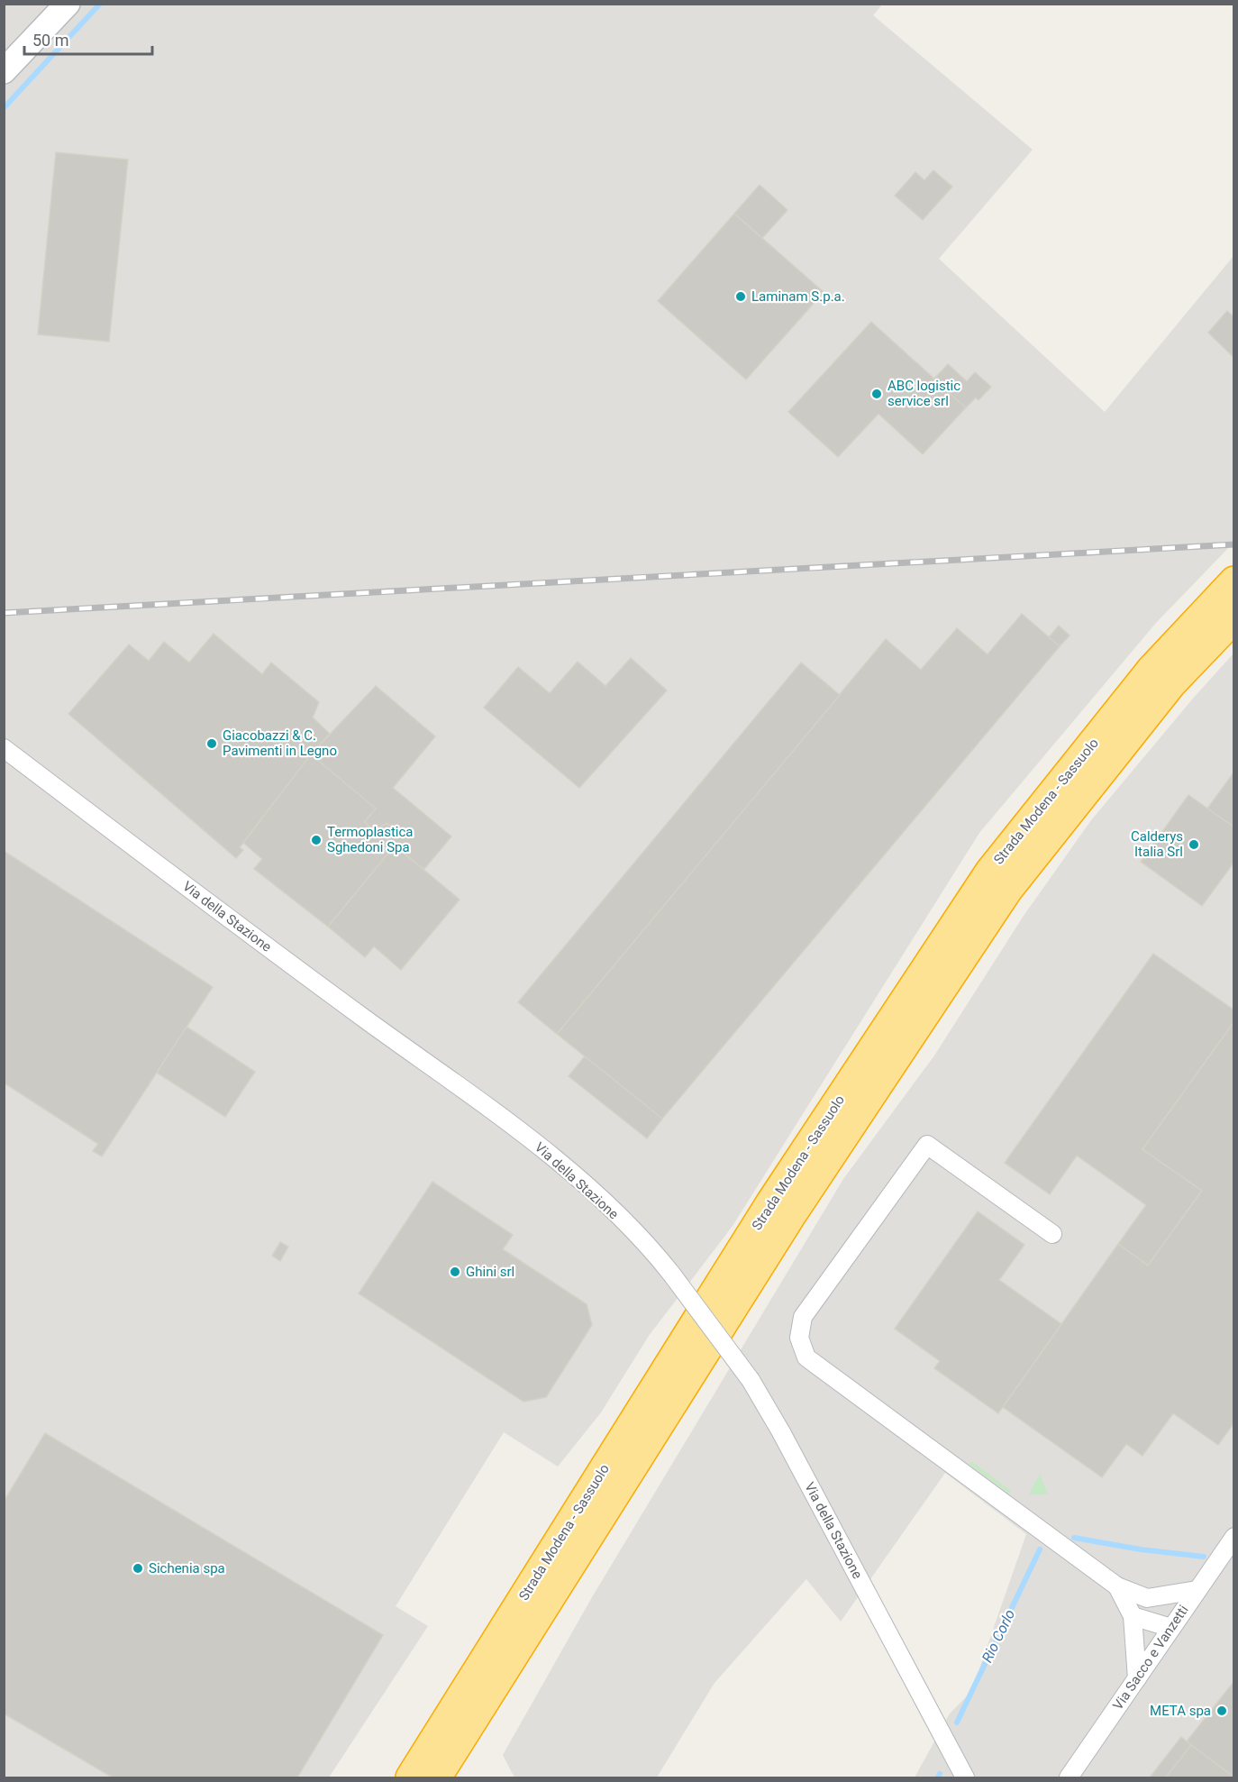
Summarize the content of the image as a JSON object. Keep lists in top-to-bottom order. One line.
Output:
{"streets":{"highway":["Strada Modena - Sassuolo"],"street":["Via della Stazione","Via Sacco e Vanzetti"]},"water":["Rio Corlo"],"places":["Laminam S.p.a.","ABC logistic service srl","Giacobazzi & C. Pavimenti in Legno","Termoplastica Sghedoni Spa","Calderys Italia Srl","Ghini srl","Sichenia spa","META spa"],"scale_bar":"50 m"}
